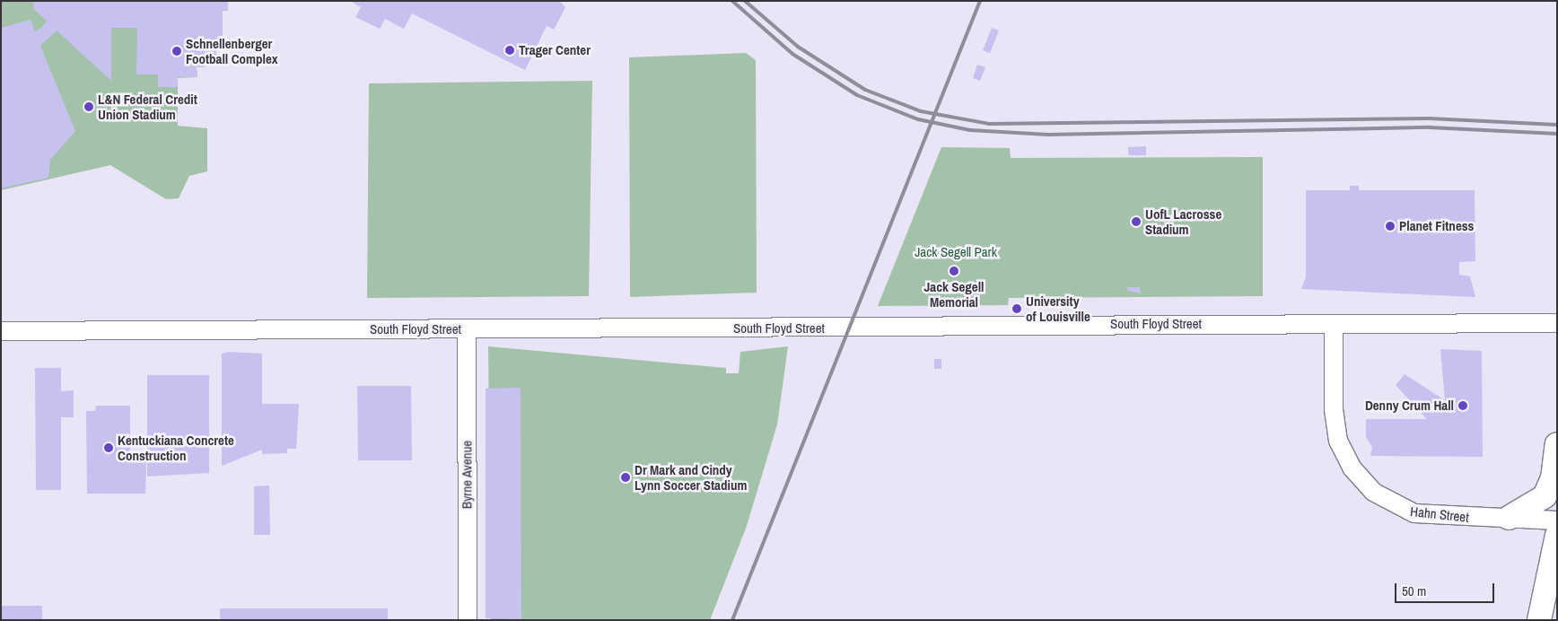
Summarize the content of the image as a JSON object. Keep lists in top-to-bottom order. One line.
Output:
{"streets":{"street":["South Floyd Street","Byrne Avenue","Hahn Street"]},"crossings":[["South Floyd Street","Byrne Avenue"],["South Floyd Street","Hahn Street"]],"parks":["Jack Segell Park"],"places":["Trager Center","Schnellenberger Football Complex","L&N Federal Credit Union Stadium","UofL Lacrosse Stadium","Planet Fitness","Jack Segell Memorial","University of Louisville","Denny Crum Hall","Kentuckiana Concrete Construction","Dr Mark and Cindy Lynn Soccer Stadium"],"scale_bar":"50 m"}
